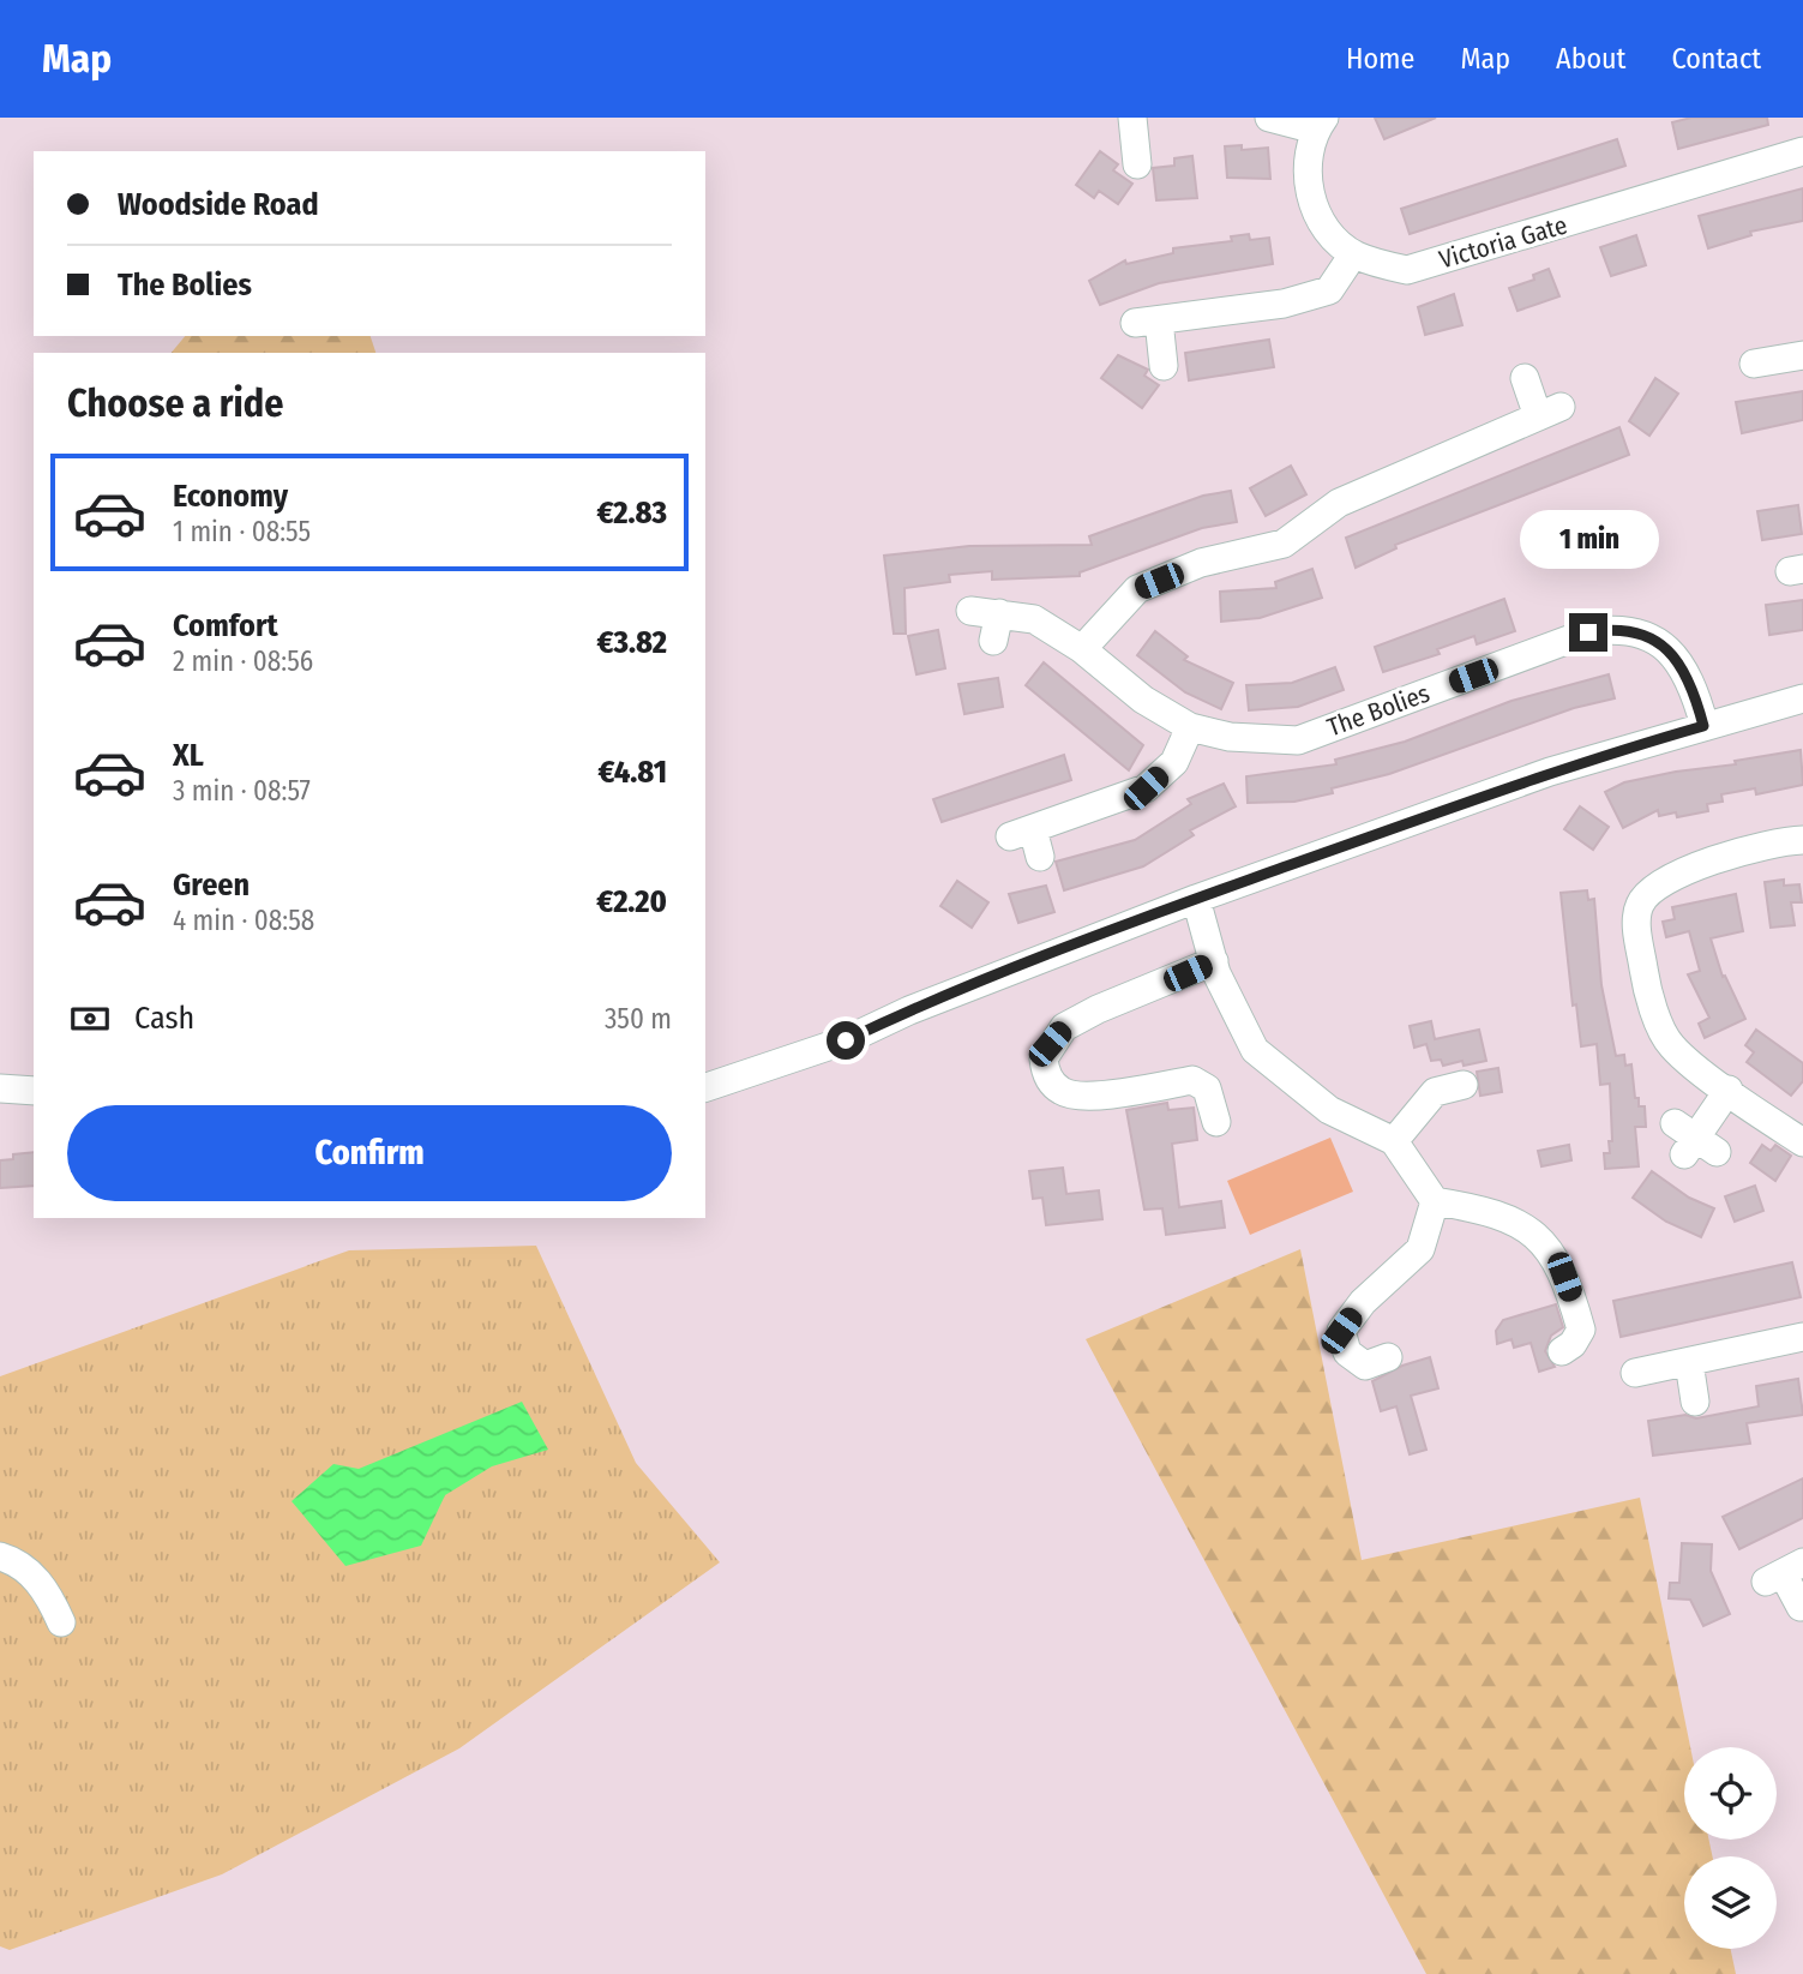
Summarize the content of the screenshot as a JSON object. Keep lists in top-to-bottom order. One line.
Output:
{"streets":{"street":["Victoria Gate","The Bolies"]},"page":{"header":"Map","nav":["Home","Map","About","Contact"],"banner":["Woodside Road","The Bolies"],"heading":"Choose a ride","list":[{"name":"Economy","note":"1 min · 08:55","value":"€2.83"},{"name":"Comfort","note":"2 min · 08:56","value":"€3.82"},{"name":"XL","note":"3 min · 08:57","value":"€4.81"},{"name":"Green","note":"4 min · 08:58","value":"€2.20"}],"bubble":"1 min","pay":["Cash","350 m"],"buttons":"Confirm"}}
